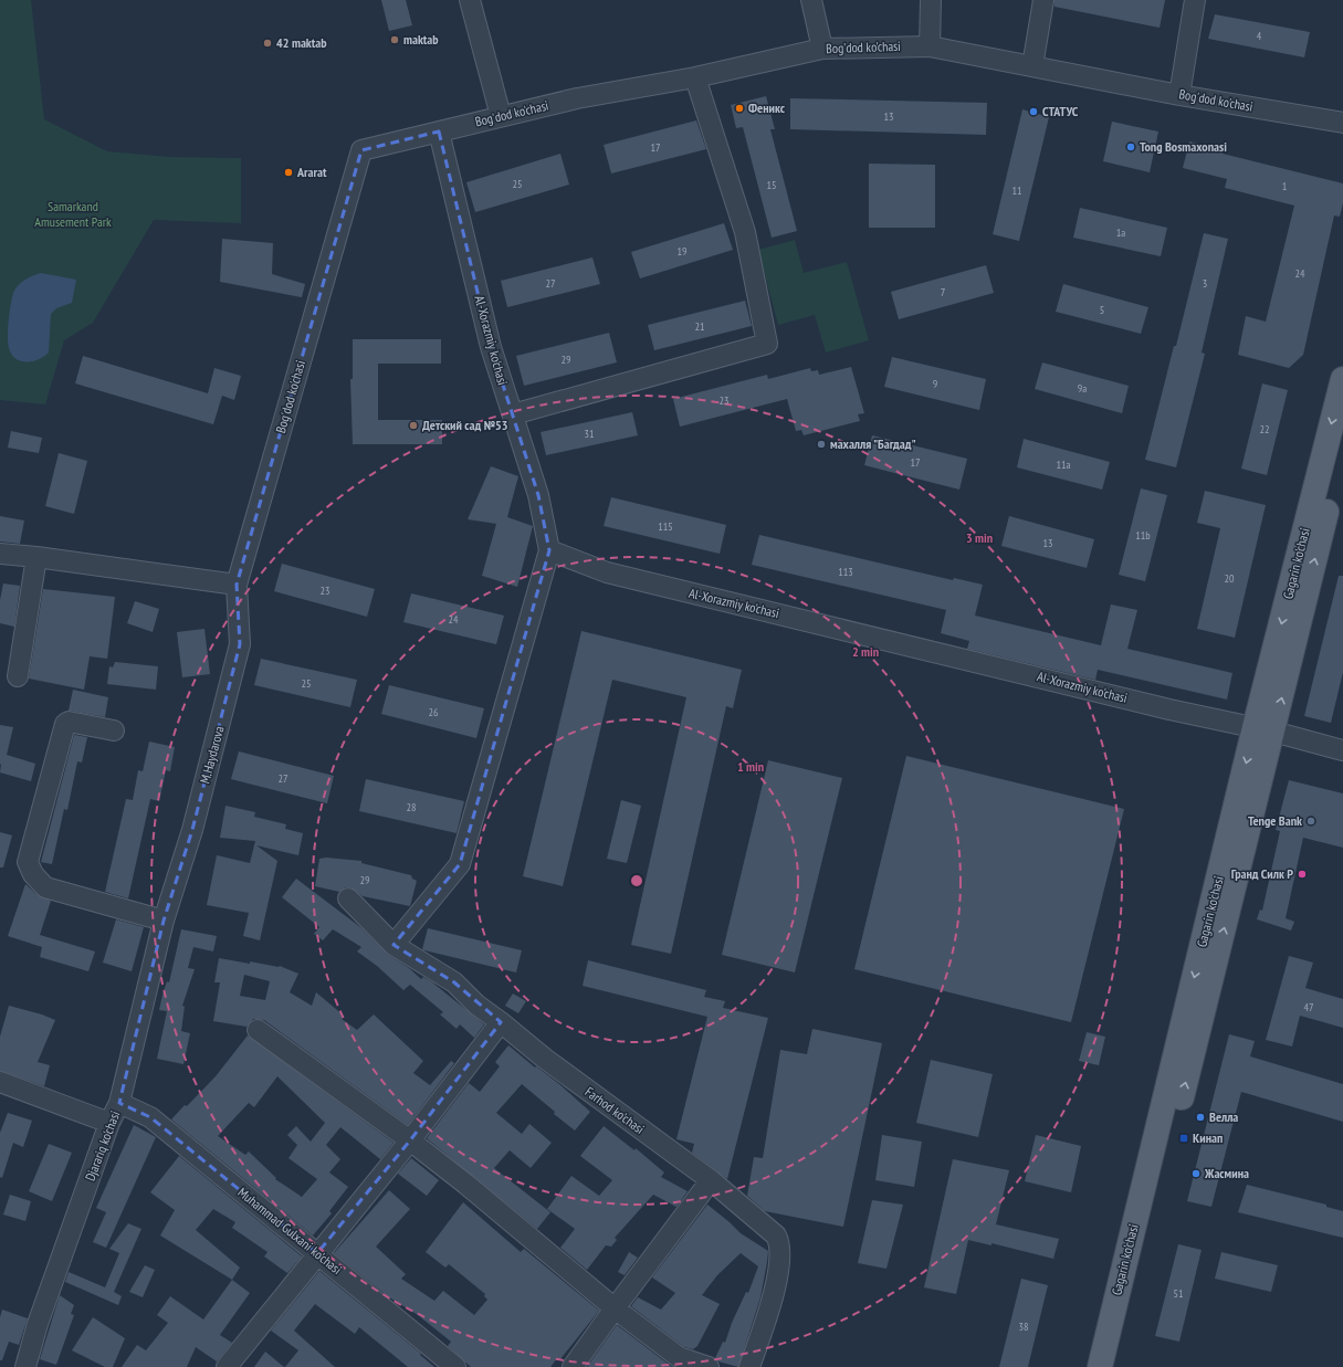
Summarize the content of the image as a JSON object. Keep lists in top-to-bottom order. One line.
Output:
{"streets":{"main road":["Gagarin ko'chasi"],"street":["Bog'dod ko'chasi","Al-Xorazmiy ko'chasi","M.Haydarova","Farhod ko'chasi","Djarariq ko'chasi","Muhammad Gulxani ko'chasi"]},"crossings":[["Bog'dod ko'chasi","Al-Xorazmiy ko'chasi"],["Bog'dod ko'chasi","M.Haydarova"],["Al-Xorazmiy ko'chasi","Gagarin ko'chasi"],["M.Haydarova","Djarariq ko'chasi"],["Djarariq ko'chasi","Muhammad Gulxani ko'chasi"]],"parks":["Samarkand Amusement Park"],"places":{"other":["maktab","42 maktab","Феникс","СТАТУС","Tong Bosmaxonasi","Ararat","Детский сад №53","махалля \"Багдад\"","Tenge Bank","Гранд Силк Р","Велла","Жасмина"],"transit":["Кинап"]},"house_numbers":["4","13","17","25","15","1","11","1a","19","24","27","3","7","5","21","29","9","9a","23","22","31","17","11a","115","11b","13","113","20","23","24","25","26","27","28","29","47","51","38"],"rings":["3 min","2 min","1 min"]}
